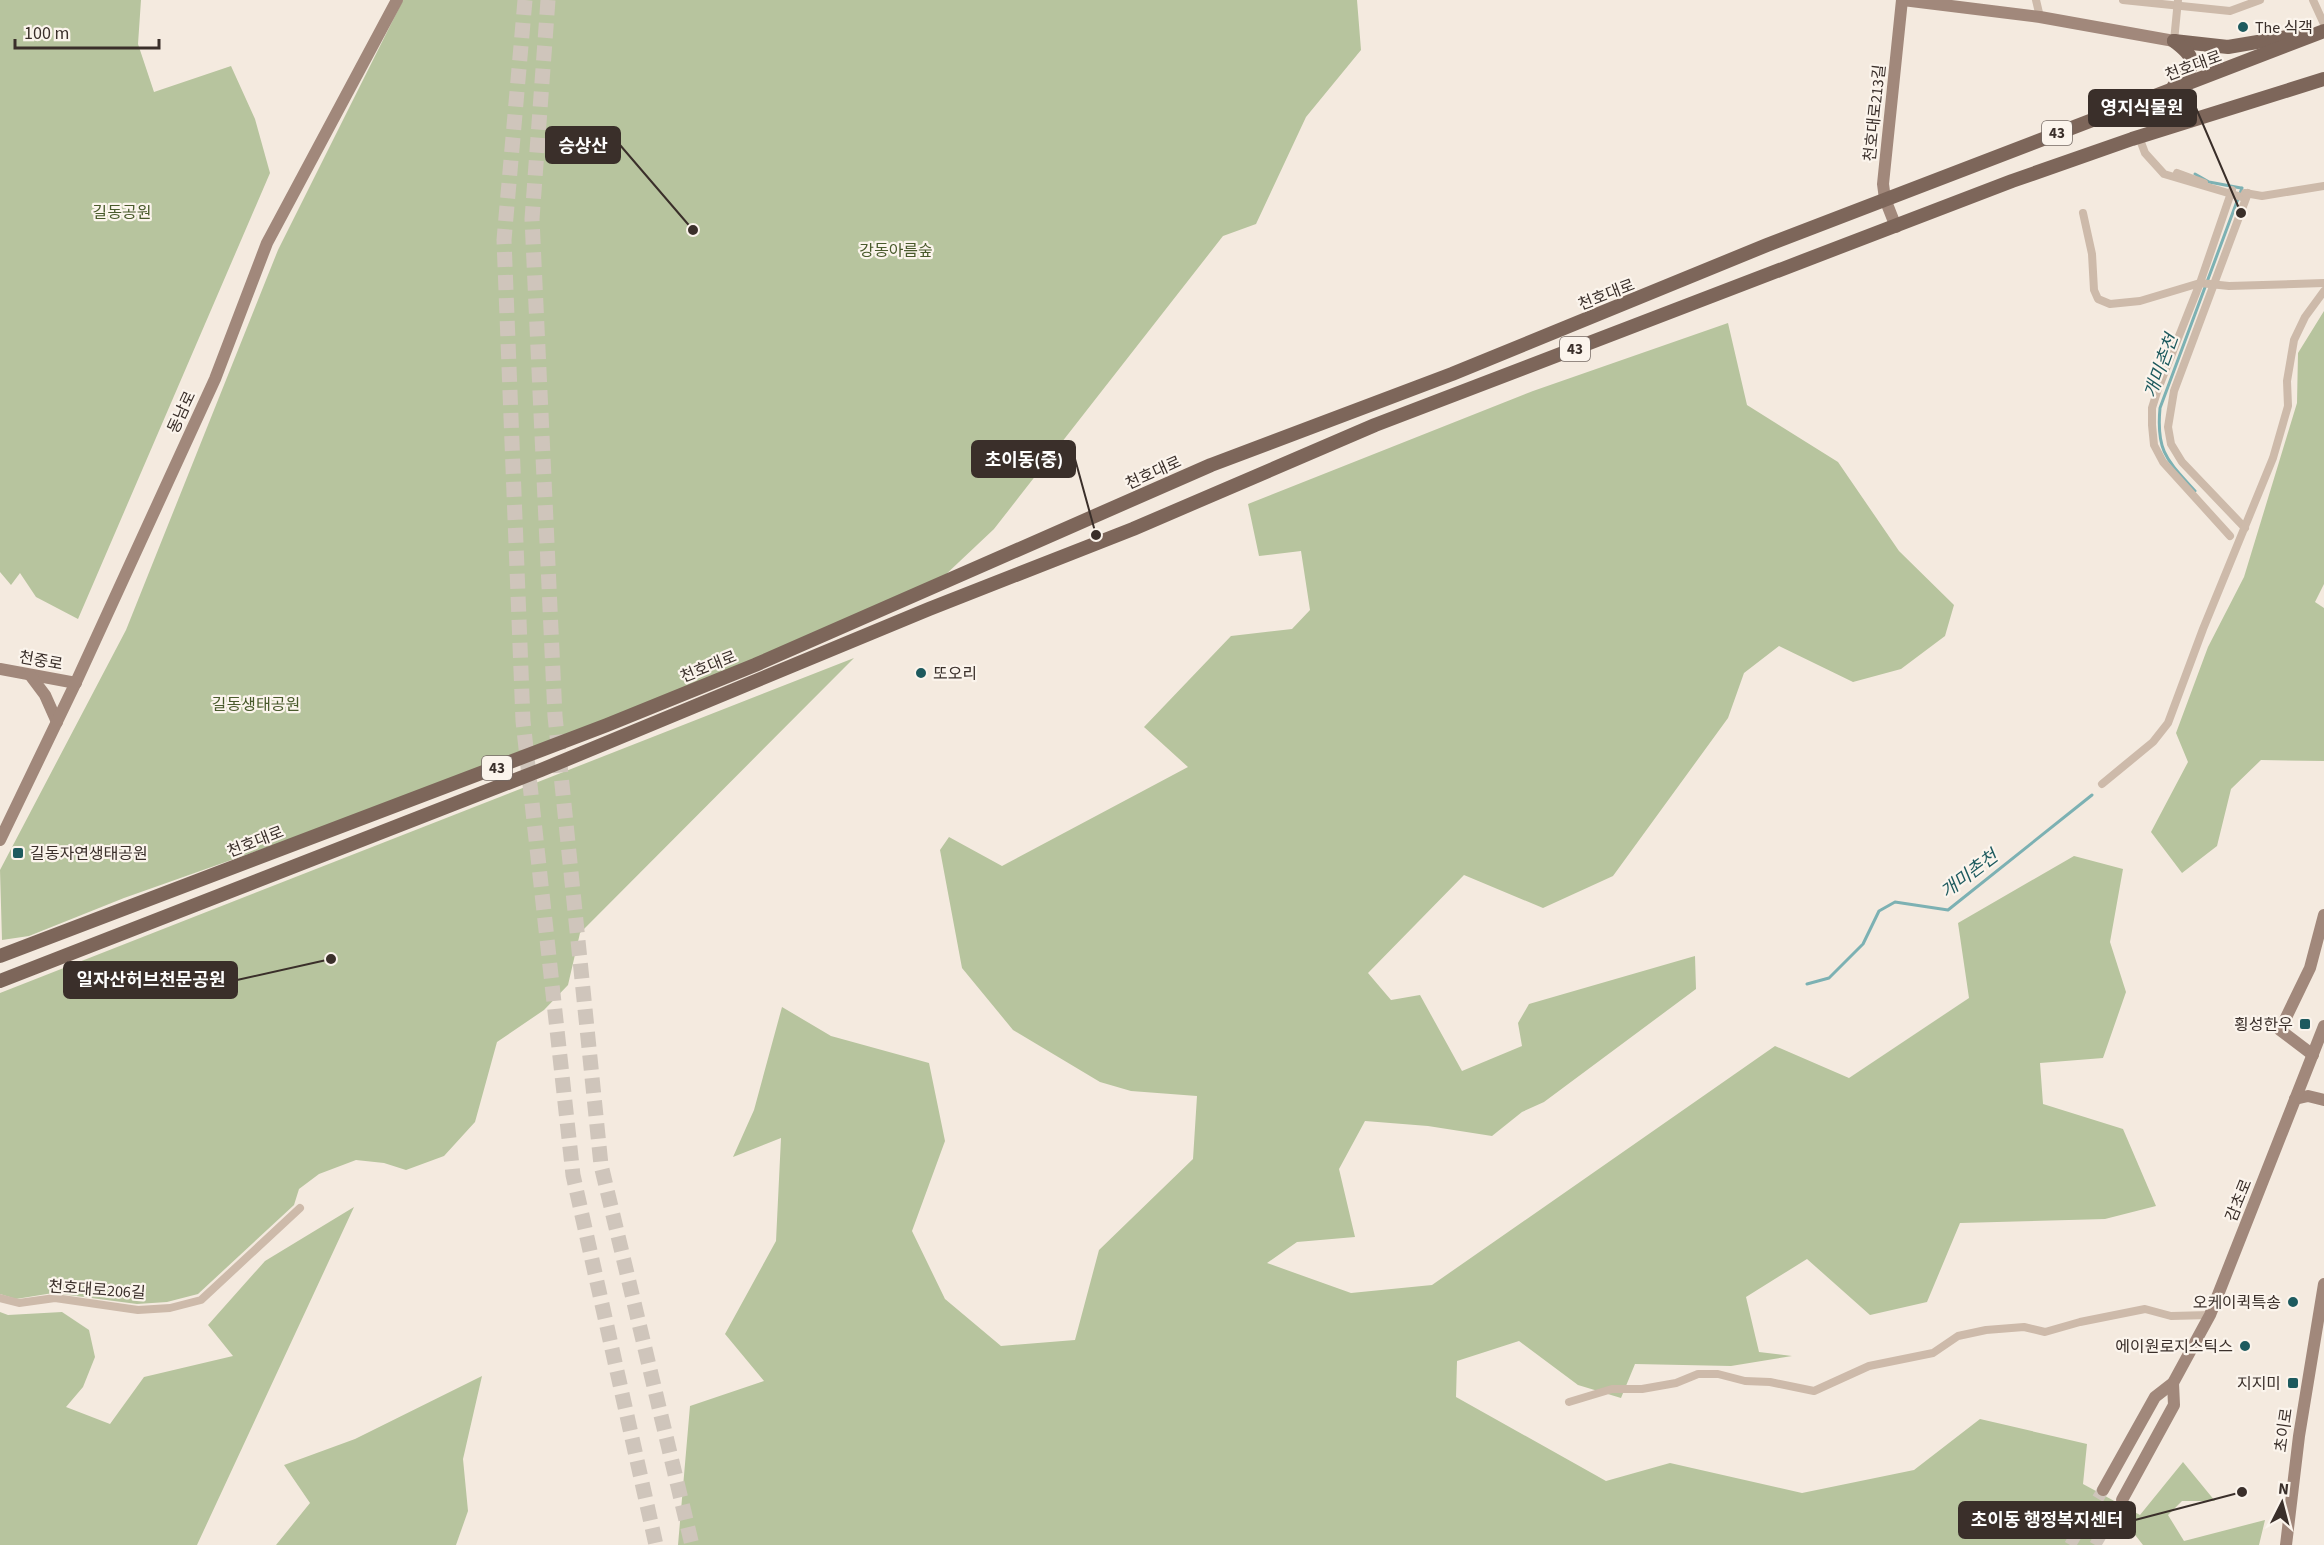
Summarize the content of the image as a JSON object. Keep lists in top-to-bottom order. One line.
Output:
{"streets":{"main road":["천호대로","천호대로213길","43","동남로","천중로","감초로","초이로"],"street":["천호대로206길"]},"crossings":[["천호대로","천호대로213길"],["동남로","천중로"]],"water":["개미촌천"],"parks":["길동공원","강동아름숲","길동생태공원"],"places":{"other":["The 식객","영지식물원","승상산","초이동(중)","또오리","일자산허브천문공원","오케이퀵특송","에이원로지스틱스","초이동 행정복지센터"],"transit":["길동자연생태공원","횡성한우","지지미"]},"scale_bar":"100 m","north":"top"}
